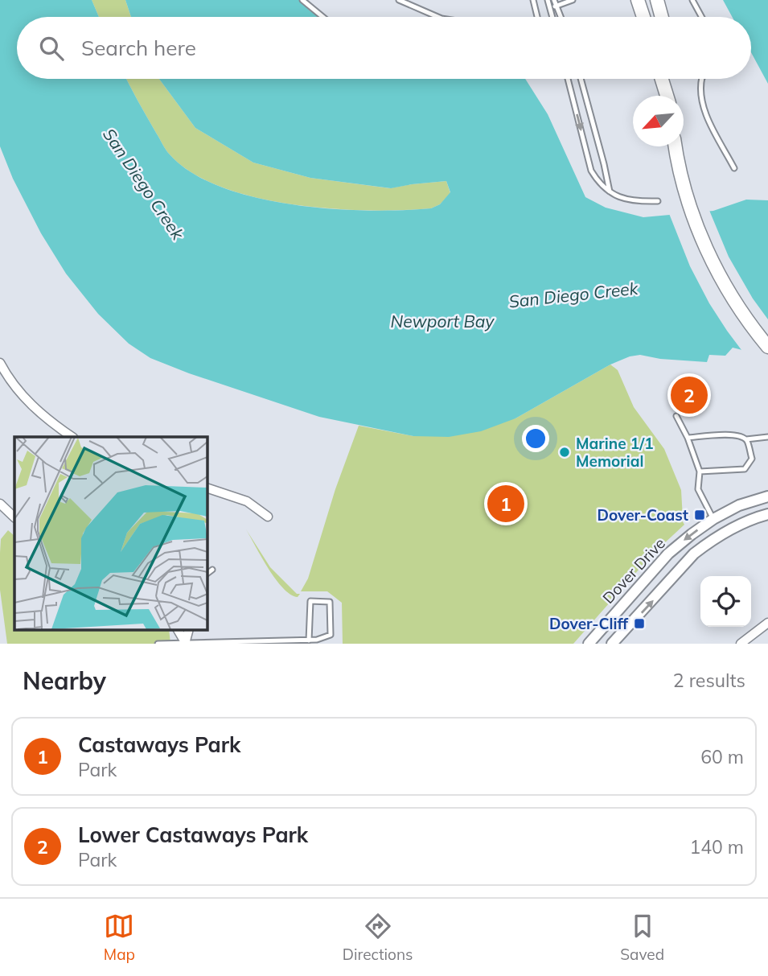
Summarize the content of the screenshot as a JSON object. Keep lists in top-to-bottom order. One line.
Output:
{"streets":{"street":["Dover Drive"]},"water":["San Diego Creek","Newport Bay"],"places":{"other":["Marine 1/1 Memorial"],"transit":["Dover-Coast","Dover-Cliff"]},"north":"bottom left","page":{"search":"Search here","pins":["2","1"],"heading":["Nearby","2 results"],"list":[{"mark":"1","name":"Castaways Park","note":"Park","value":"60 m"},{"mark":"2","name":"Lower Castaways Park","note":"Park","value":"140 m"}],"nav":["Map","Directions","Saved"]}}
